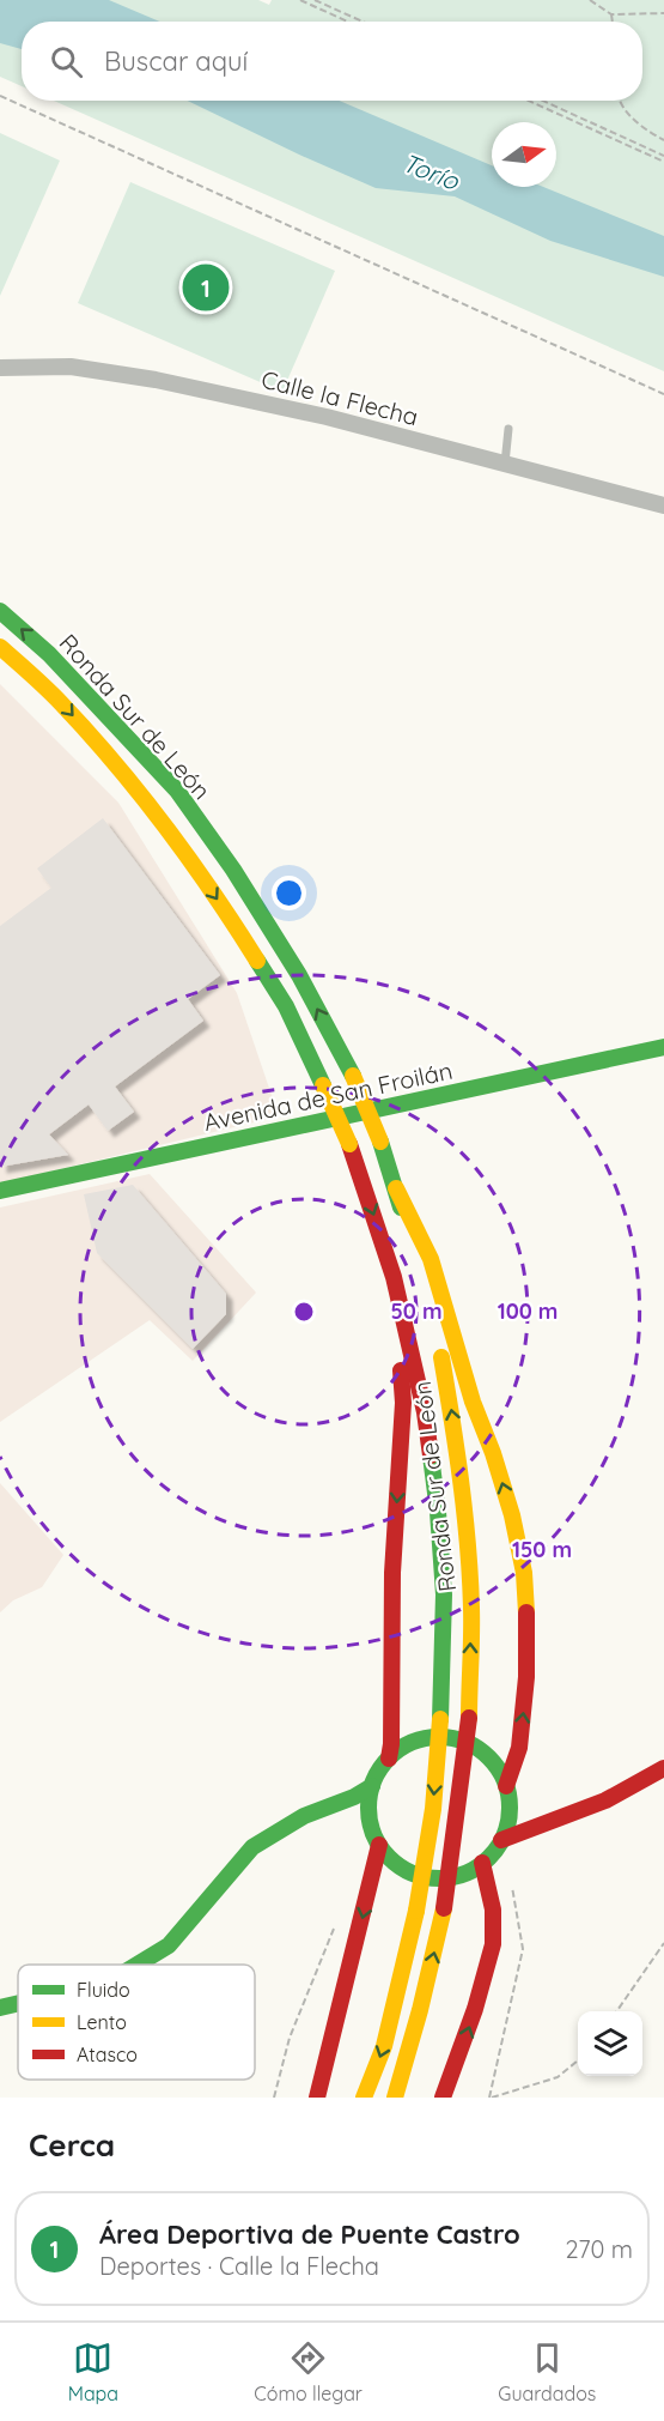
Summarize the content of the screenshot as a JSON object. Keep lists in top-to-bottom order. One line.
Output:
{"streets":{"main road":["Ronda Sur de León","Avenida de San Froilán"],"street":["Calle la Flecha"]},"water":["Torío"],"legend":["Fluido","Lento","Atasco"],"north":"right","page":{"search":"Buscar aquí","pins":"1","heading":"Cerca","list":[{"mark":"1","name":"Área Deportiva de Puente Castro","note":"Deportes · Calle la Flecha","value":"270 m"}],"nav":["Mapa","Cómo llegar","Guardados"]},"rings":["50 m","100 m","150 m"]}
